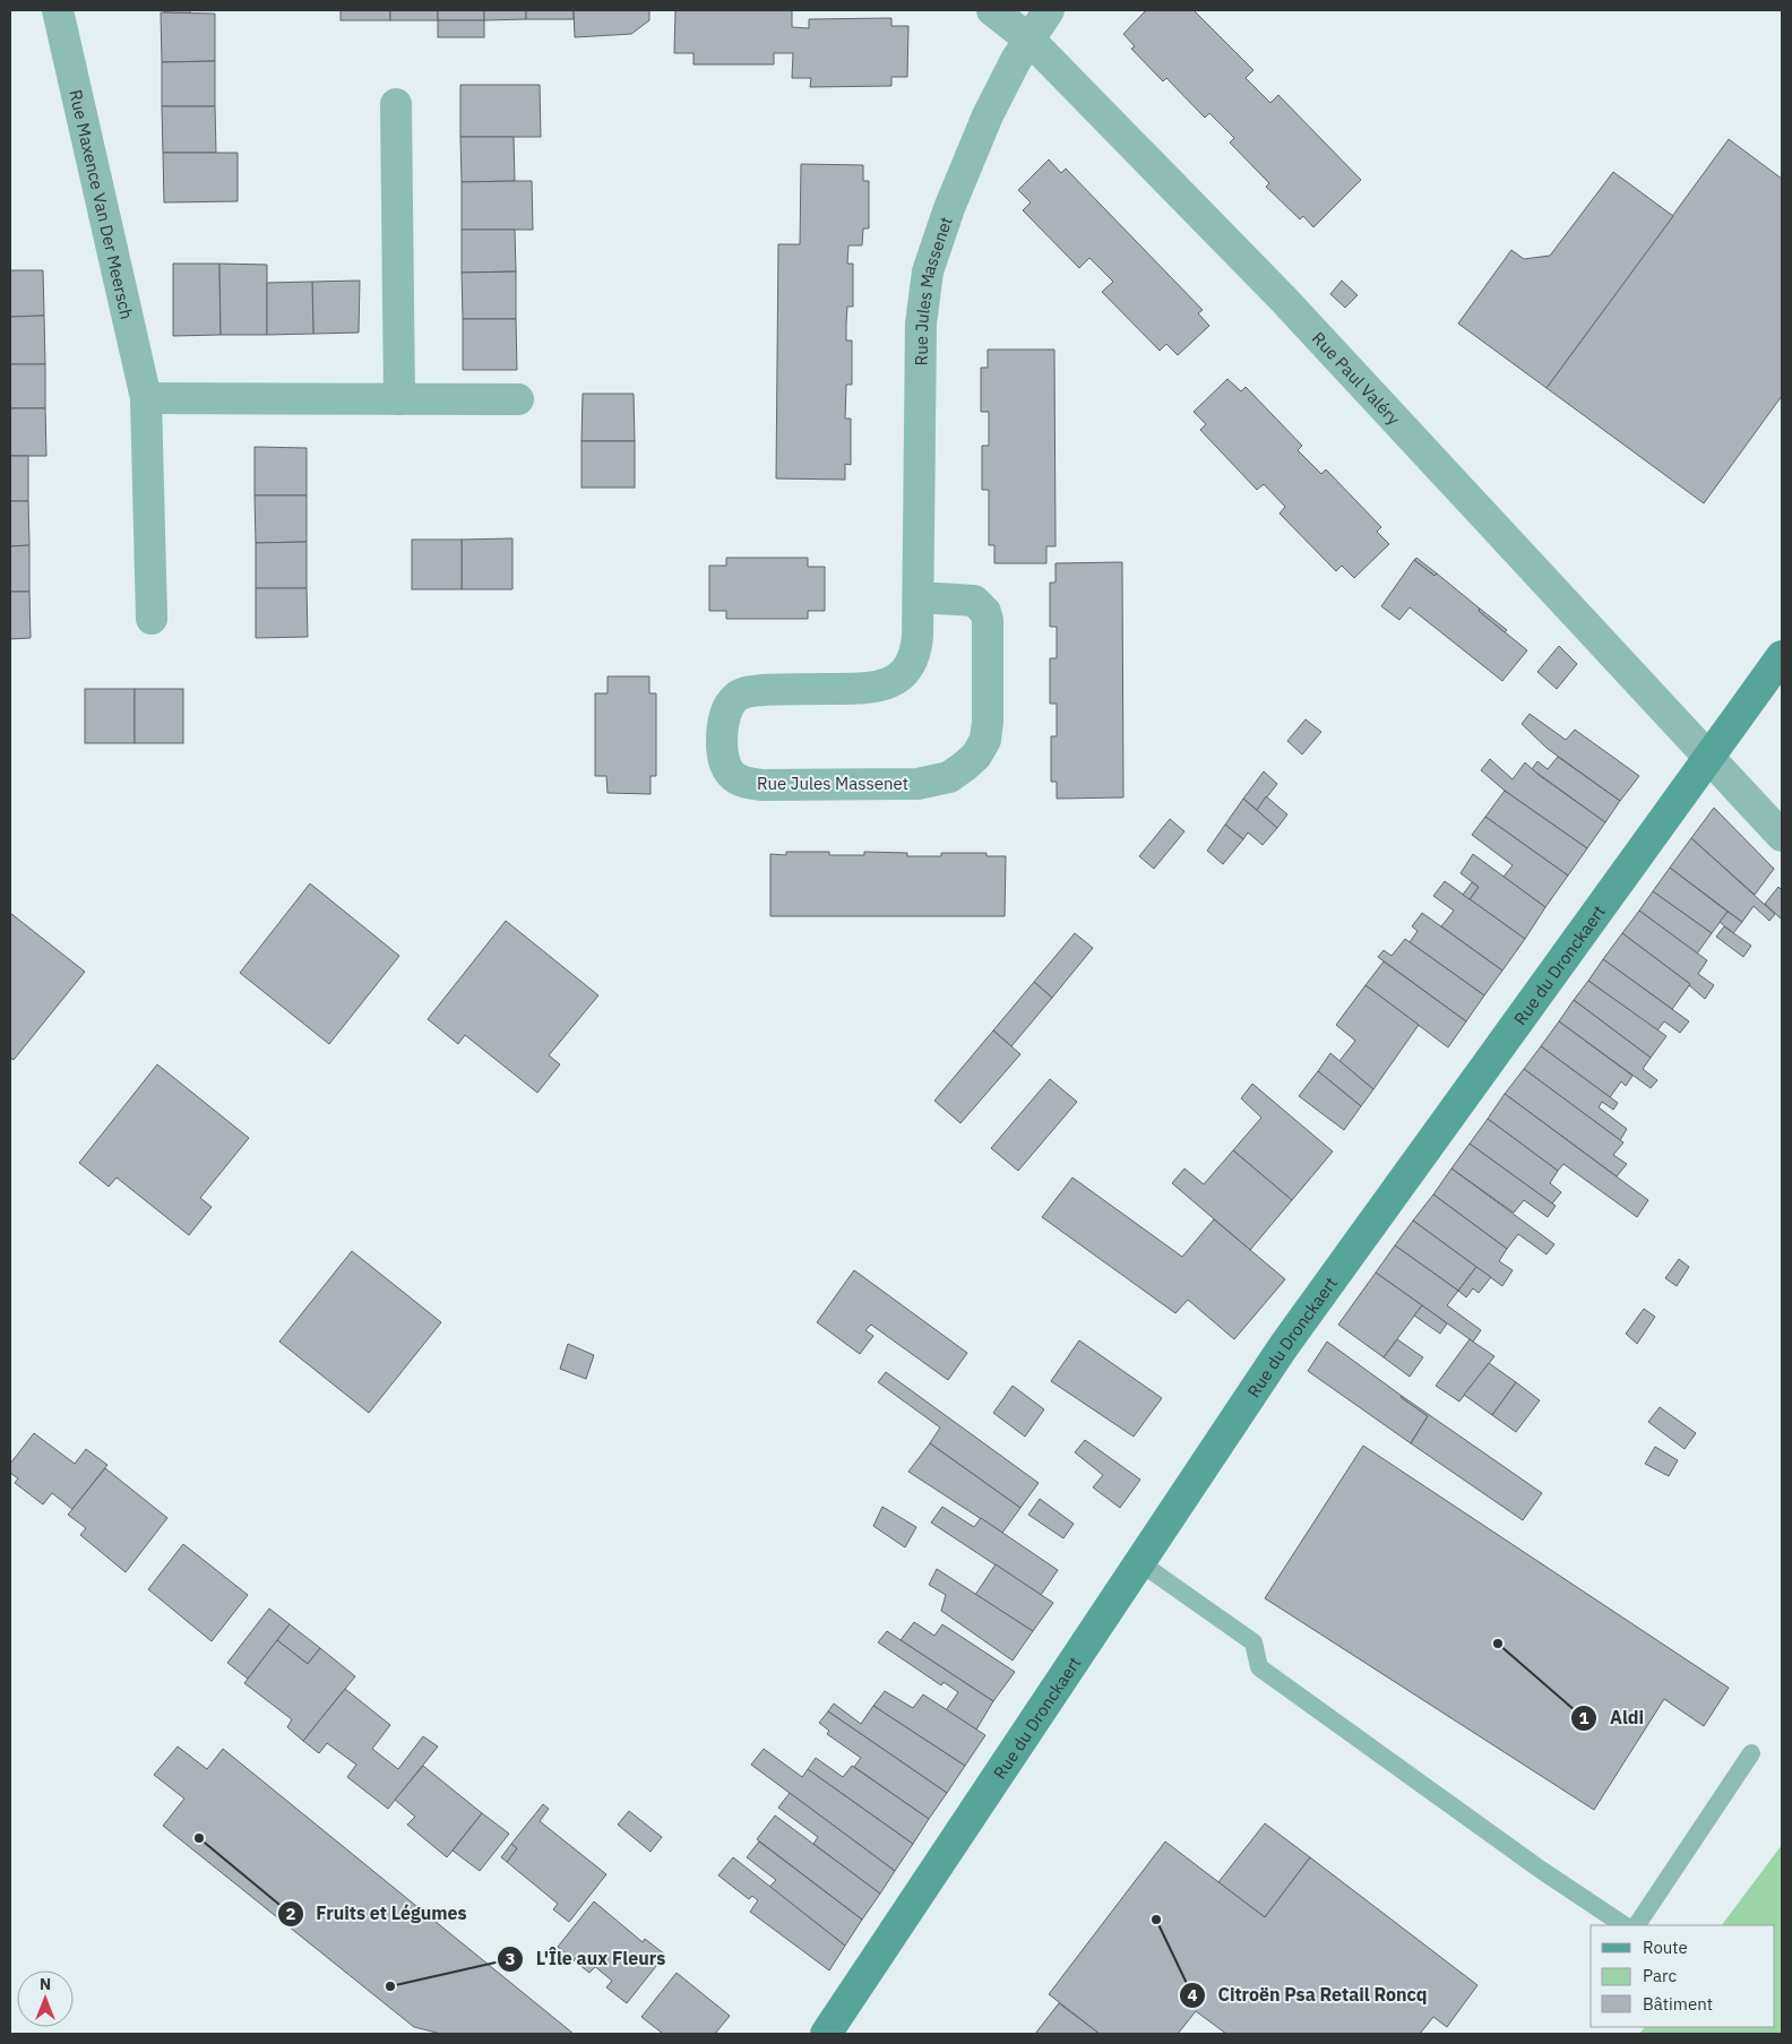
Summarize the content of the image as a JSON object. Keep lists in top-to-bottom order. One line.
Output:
{"streets":{"main road":["Rue du Dronckaert"],"street":["Rue Maxence Van Der Meersch","Rue Jules Massenet","Rue Paul Valéry"]},"crossings":[["Rue Jules Massenet","Rue Paul Valéry"],["Rue Paul Valéry","Rue du Dronckaert"]],"places":["Aldi","Fruits et Légumes","Citroën Psa Retail Roncq","L'Île aux Fleurs"],"legend":["Route","Parc","Bâtiment"],"north":"top"}
